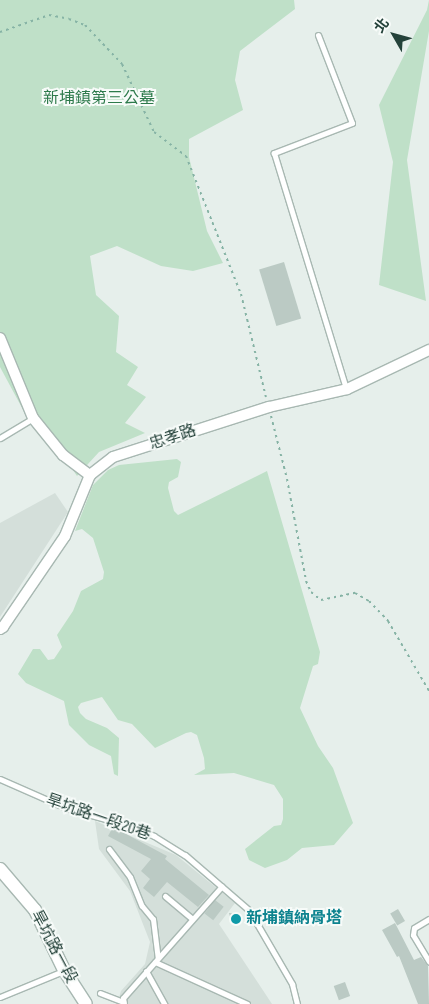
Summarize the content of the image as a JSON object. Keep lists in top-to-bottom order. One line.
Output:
{"streets":{"street":["忠孝路","旱坑路一段"],"lane":["旱坑路一段20巷"]},"parks":["新埔鎮第三公墓"],"places":["新埔鎮納骨塔"],"north":"top left"}
